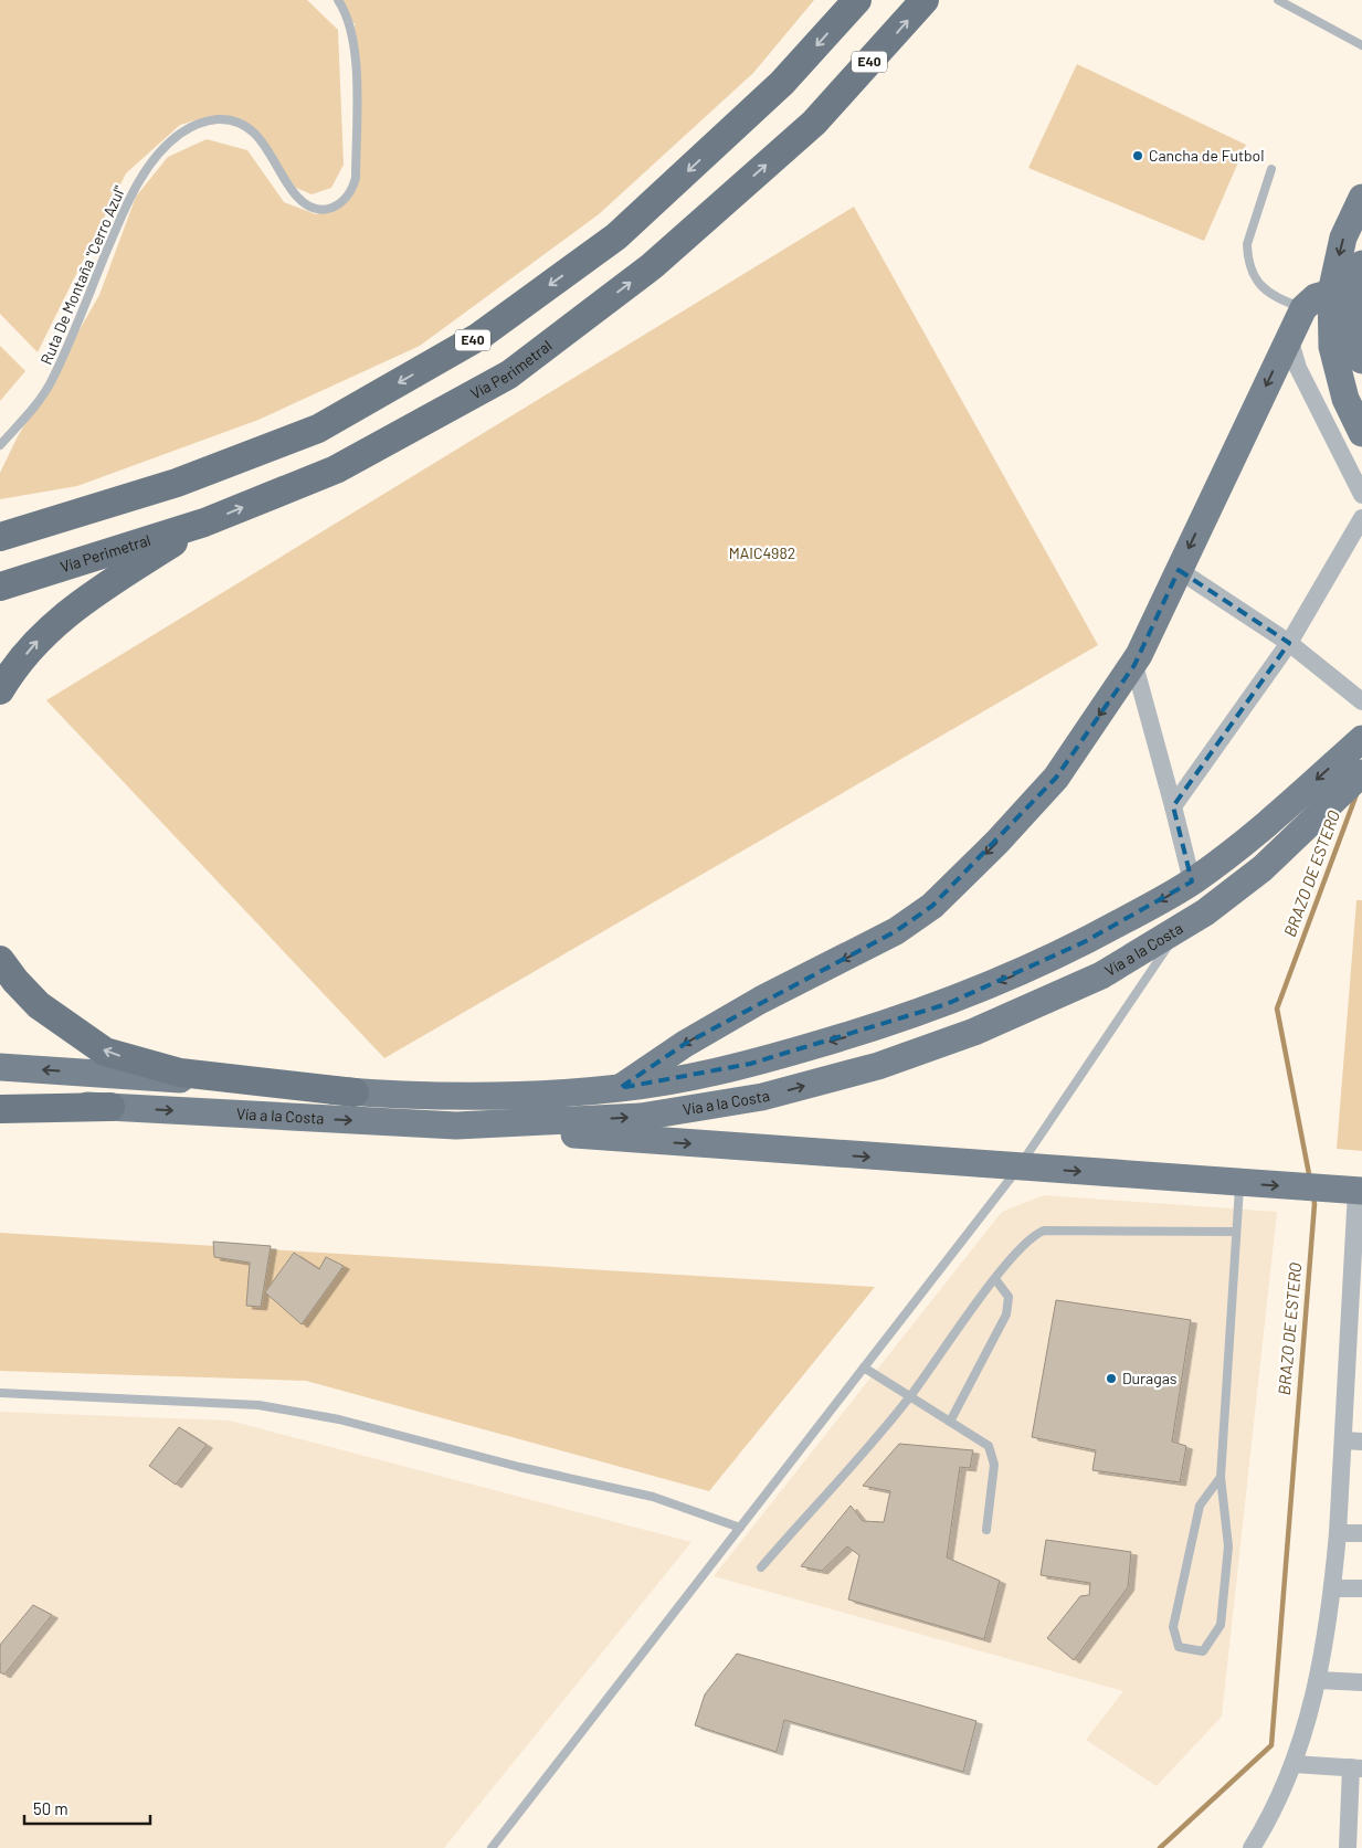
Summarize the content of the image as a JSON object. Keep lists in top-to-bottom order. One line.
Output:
{"streets":{"highway":["E40","Vía Perimetral"],"main road":["Vía a la Costa"],"lane":["Ruta De Montaña \"Cerro Azul\""]},"water":["BRAZO DE ESTERO"],"parks":["MAIC4982"],"places":["Cancha de Futbol","Duragas"],"scale_bar":"50 m"}
